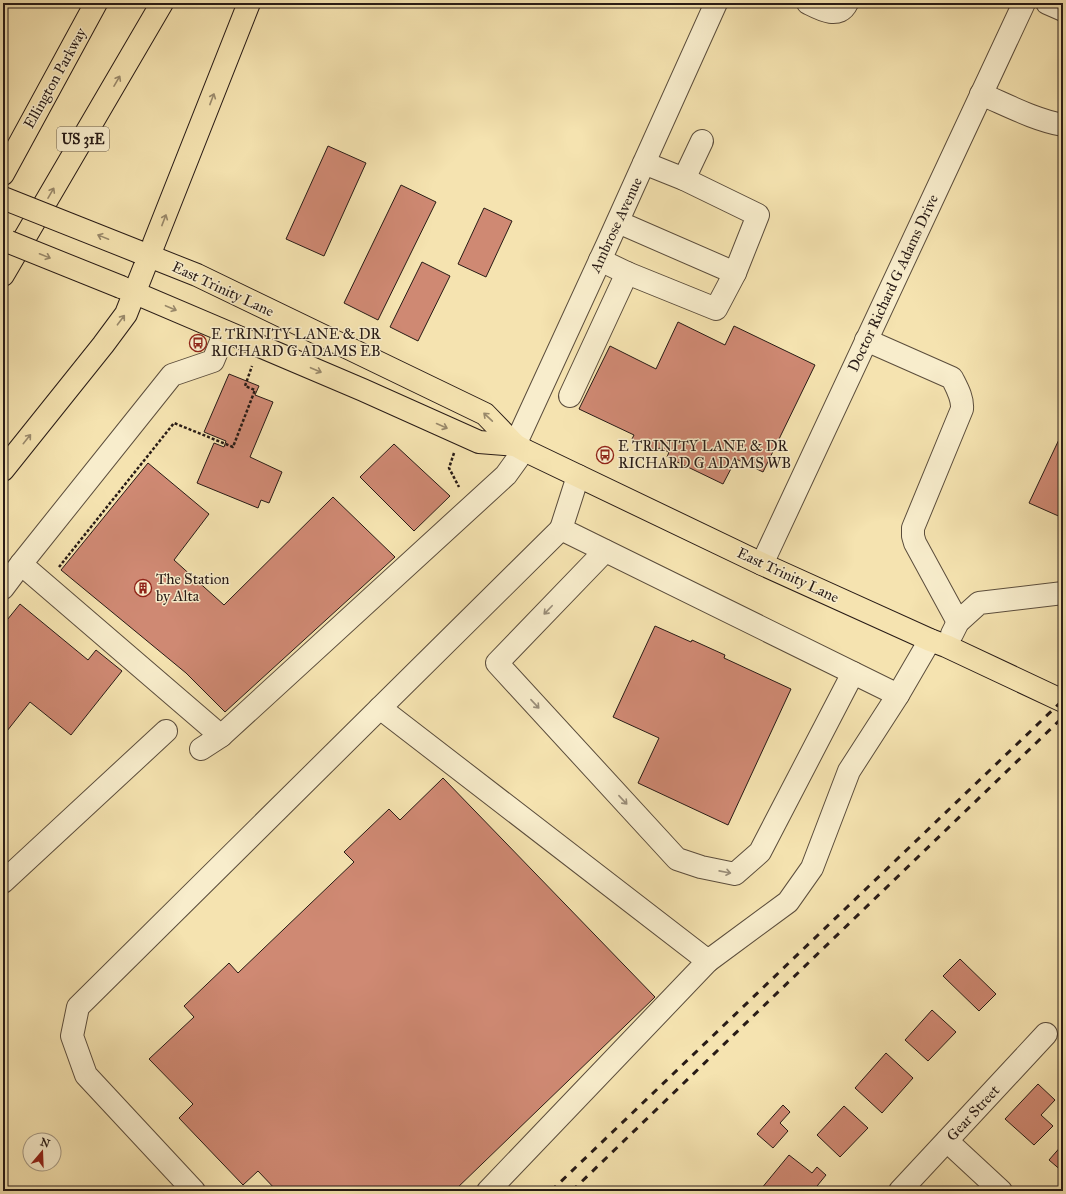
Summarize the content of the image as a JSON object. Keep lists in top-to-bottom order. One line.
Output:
{"streets":{"main road":["Ellington Parkway","US 31E","East Trinity Lane"],"street":["Ambrose Avenue","Doctor Richard G Adams Drive","Gear Street"]},"crossings":[["Ambrose Avenue","East Trinity Lane"],["Doctor Richard G Adams Drive","East Trinity Lane"]],"places":{"bus stop":["E TRINITY LANE & DR RICHARD G ADAMS EB","E TRINITY LANE & DR RICHARD G ADAMS WB"],"building":["The Station by Alta"]},"north":"top"}
